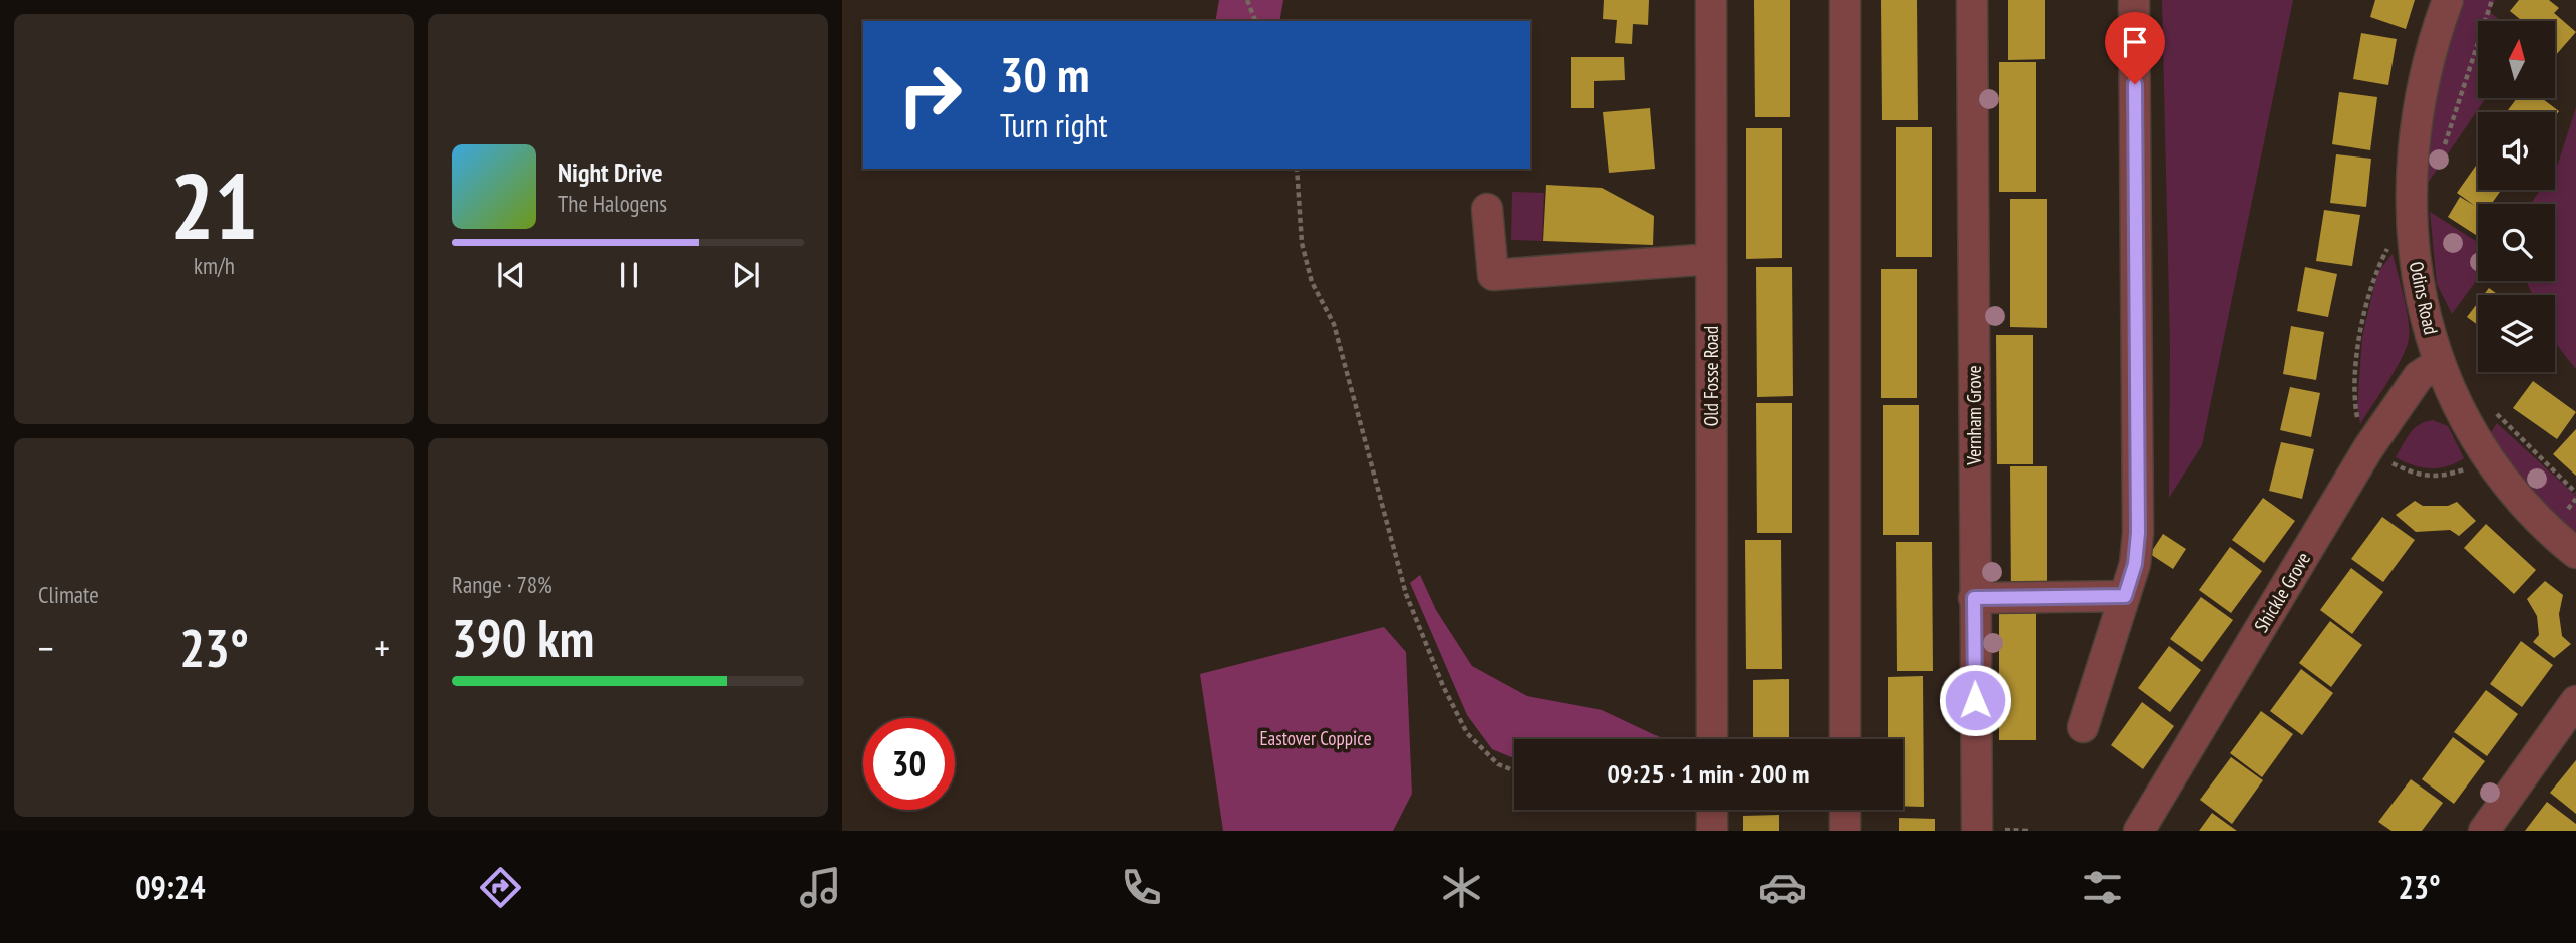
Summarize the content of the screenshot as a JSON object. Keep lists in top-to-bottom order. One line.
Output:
{"streets":{"street":["Odins Road","Old Fosse Road","Vernham Grove","Shickle Grove"]},"crossings":[["Odins Road","Shickle Grove"]],"parks":["Eastover Coppice"],"north":"top","page":{"tile":[["21","km/h"],"Climate",["Range · 78%","390 km"]],"turn":["30 m","Turn right"],"song":["Night Drive","The Halogens"],"heat":["−","23°","+"],"limit":"30","trip":"09:25 · 1 min · 200 m","tabs":["09:24","23°"]}}
